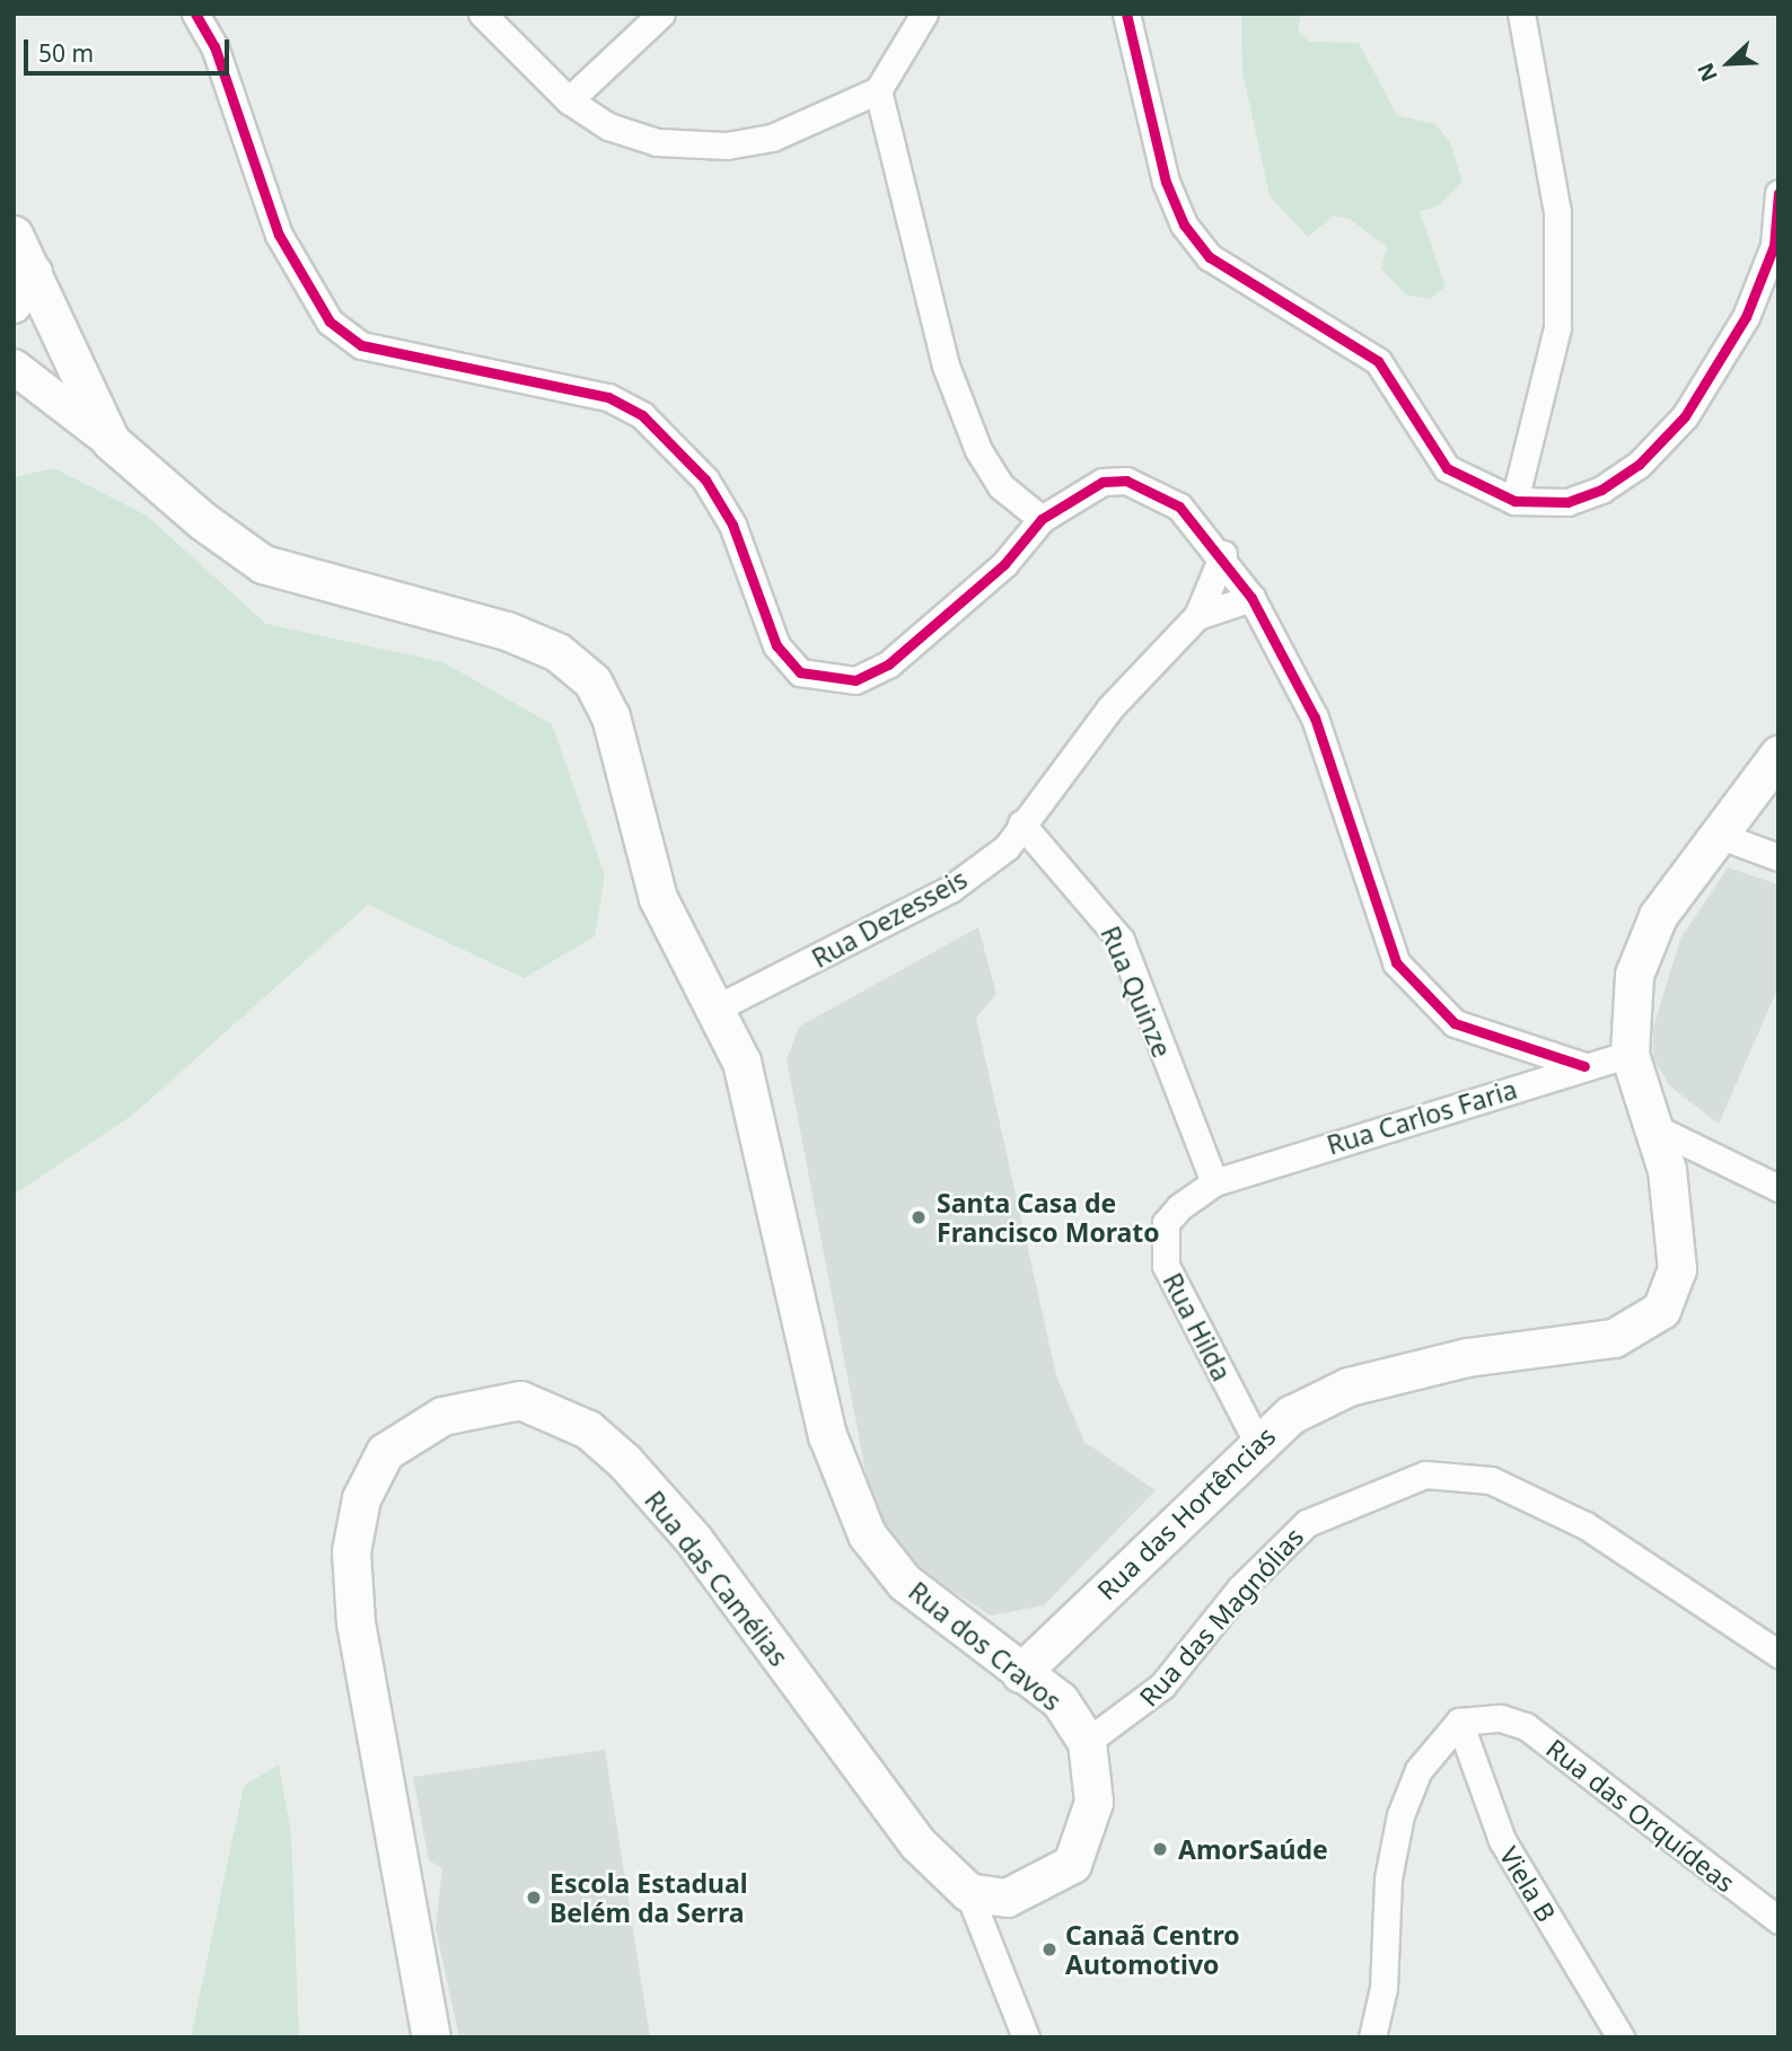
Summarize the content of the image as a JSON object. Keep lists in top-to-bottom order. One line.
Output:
{"streets":{"main road":["Rua das Hortências","Rua das Camélias","Rua dos Cravos"],"street":["Rua Dezesseis","Rua Quinze","Rua Carlos Faria","Rua Hilda","Rua das Magnólias","Rua das Orquídeas","Viela B"]},"crossings":[["Rua Dezesseis","Rua Quinze"],["Rua Dezesseis","Rua dos Cravos"],["Rua Quinze","Rua Carlos Faria"],["Rua Quinze","Rua Hilda"],["Rua Carlos Faria","Rua Hilda"],["Rua Carlos Faria","Rua das Hortências"],["Rua Hilda","Rua das Hortências"],["Rua das Hortências","Rua dos Cravos"],["Rua das Camélias","Rua dos Cravos"],["Rua das Magnólias","Rua dos Cravos"],["Rua das Orquídeas","Viela B"]],"places":["Santa Casa de Francisco Morato","AmorSaúde","Escola Estadual Belém da Serra","Canaã Centro Automotivo"],"scale_bar":"50 m","north":"bottom left"}
